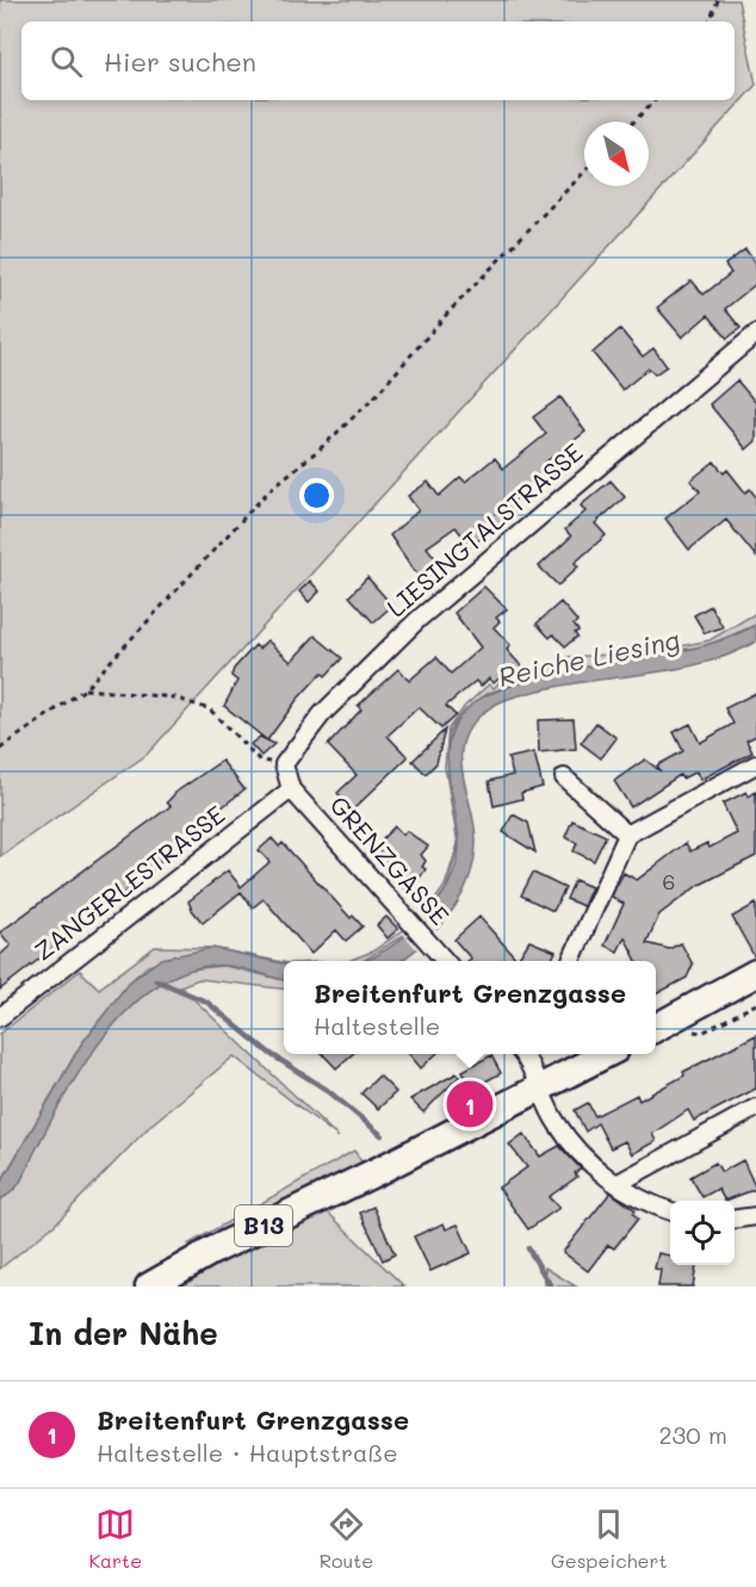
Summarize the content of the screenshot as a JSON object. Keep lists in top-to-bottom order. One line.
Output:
{"streets":{"main road":["B13"],"street":["LIESINGTALSTRASSE","GRENZGASSE","ZANGERLESTRASSE"]},"crossings":[["GRENZGASSE","ZANGERLESTRASSE"]],"water":["Reiche Liesing"],"house_numbers":["6"],"north":"bottom right","page":{"search":"Hier suchen","popup":["Breitenfurt Grenzgasse","Haltestelle"],"pins":"1","heading":"In der Nähe","list":[{"mark":"1","name":"Breitenfurt Grenzgasse","note":"Haltestelle · Hauptstraße","value":"230 m"}],"nav":["Karte","Route","Gespeichert"]}}
